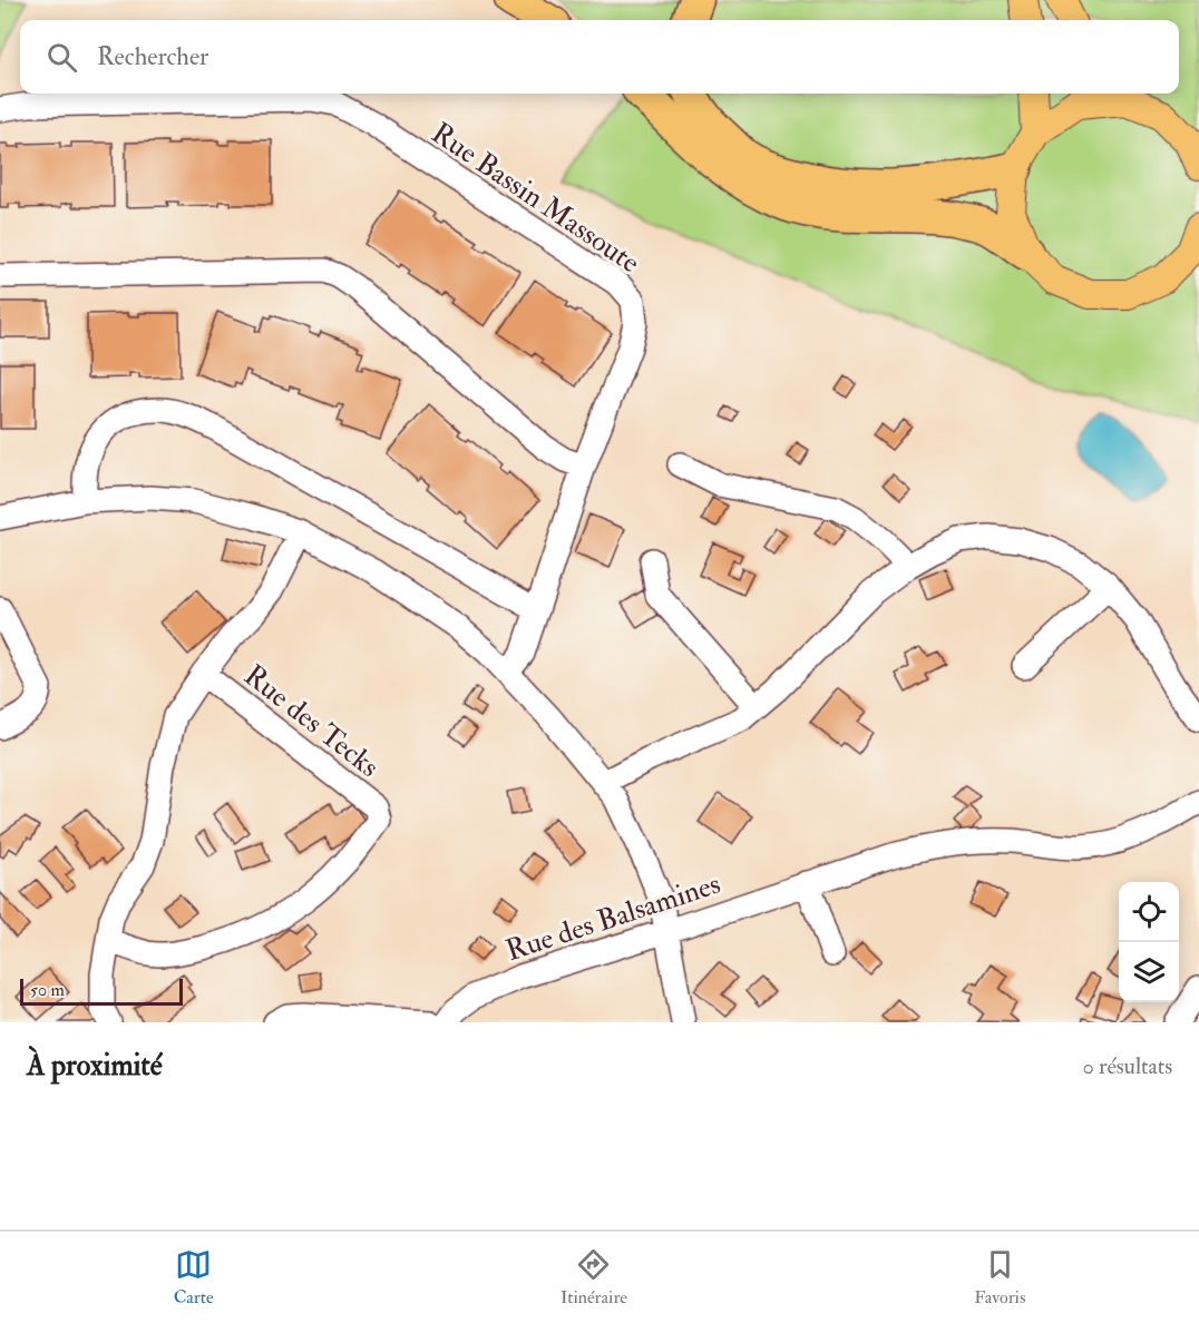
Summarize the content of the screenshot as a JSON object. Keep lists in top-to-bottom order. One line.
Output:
{"streets":{"street":["Rue Bassin Massoute","Rue des Tecks","Rue des Balsamines"]},"scale_bar":"50 m","page":{"search":"Rechercher","scale":"50 m","heading":["À proximité","0 résultats"],"nav":["Carte","Itinéraire","Favoris"]}}
